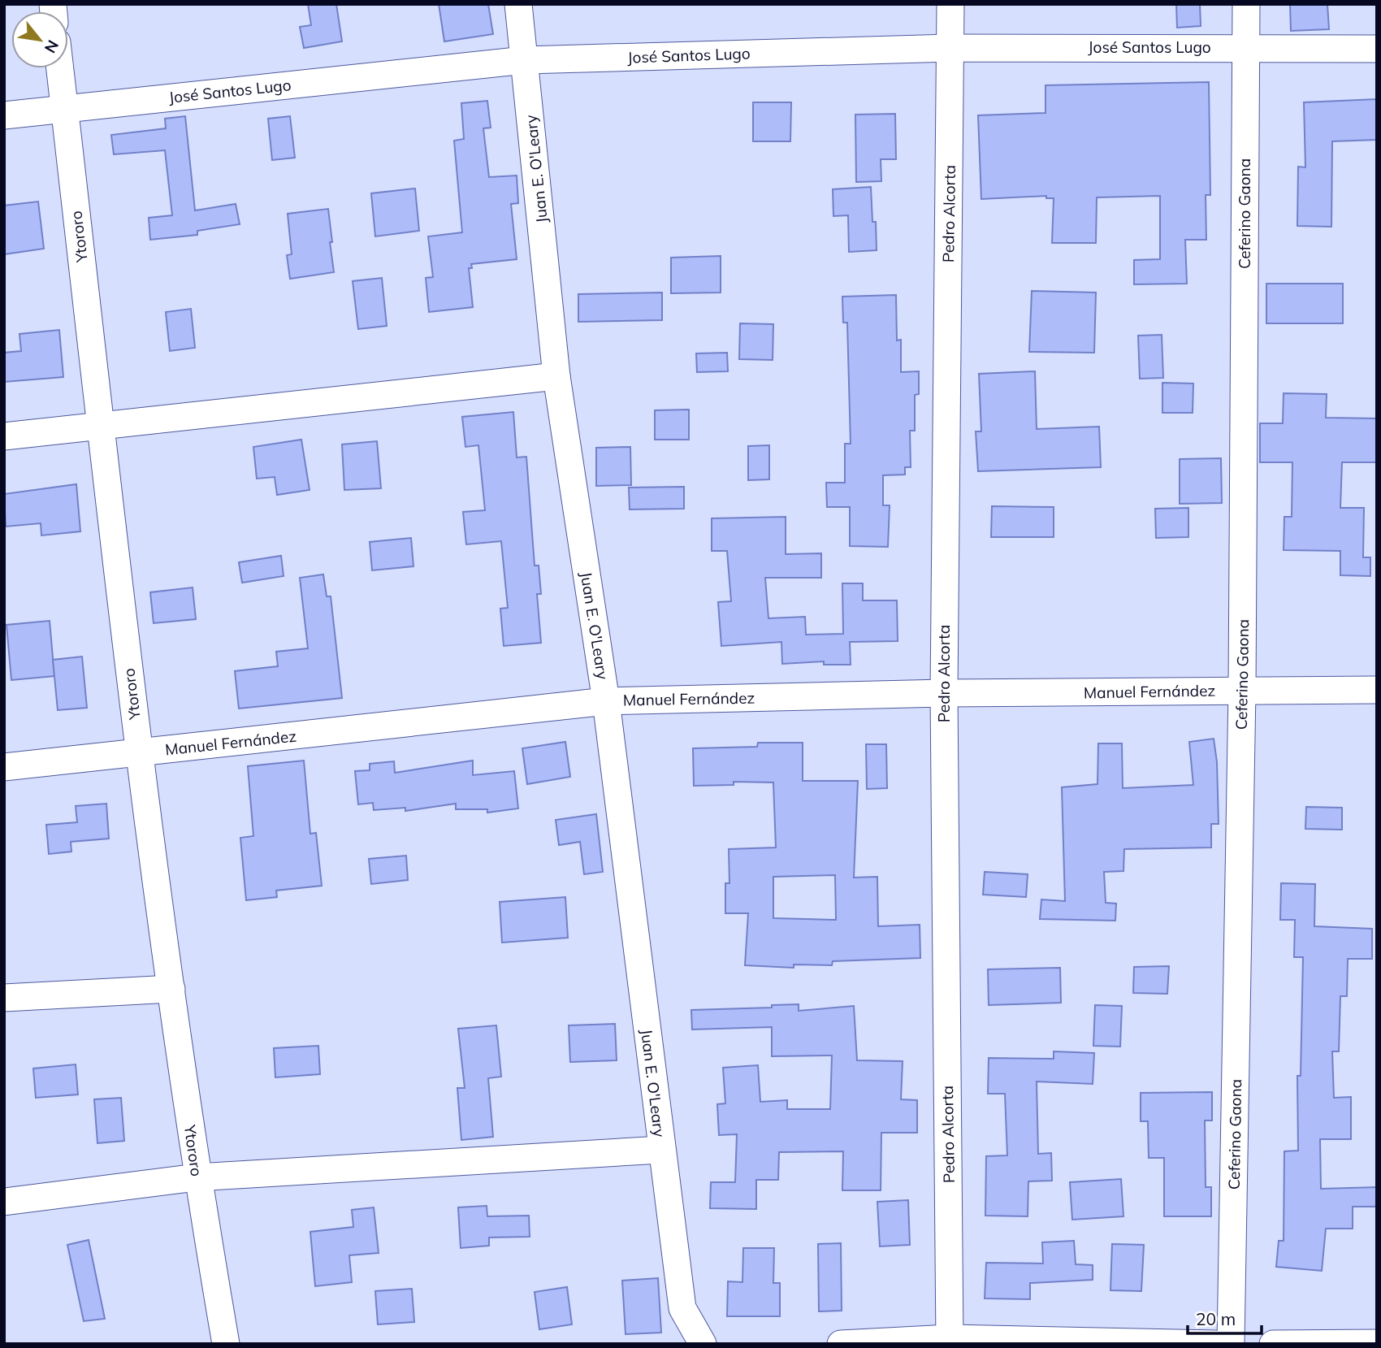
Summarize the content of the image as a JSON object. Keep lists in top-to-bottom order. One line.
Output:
{"streets":{"street":["José Santos Lugo","Juan E. O'Leary","Pedro Alcorta","Ceferino Gaona","Ytororo","Manuel Fernández"]},"crossings":[["José Santos Lugo","Juan E. O'Leary"],["José Santos Lugo","Pedro Alcorta"],["José Santos Lugo","Ceferino Gaona"],["José Santos Lugo","Ytororo"],["Juan E. O'Leary","Manuel Fernández"],["Pedro Alcorta","Manuel Fernández"],["Ceferino Gaona","Manuel Fernández"],["Ytororo","Manuel Fernández"]],"scale_bar":"20 m","north":"bottom right"}
